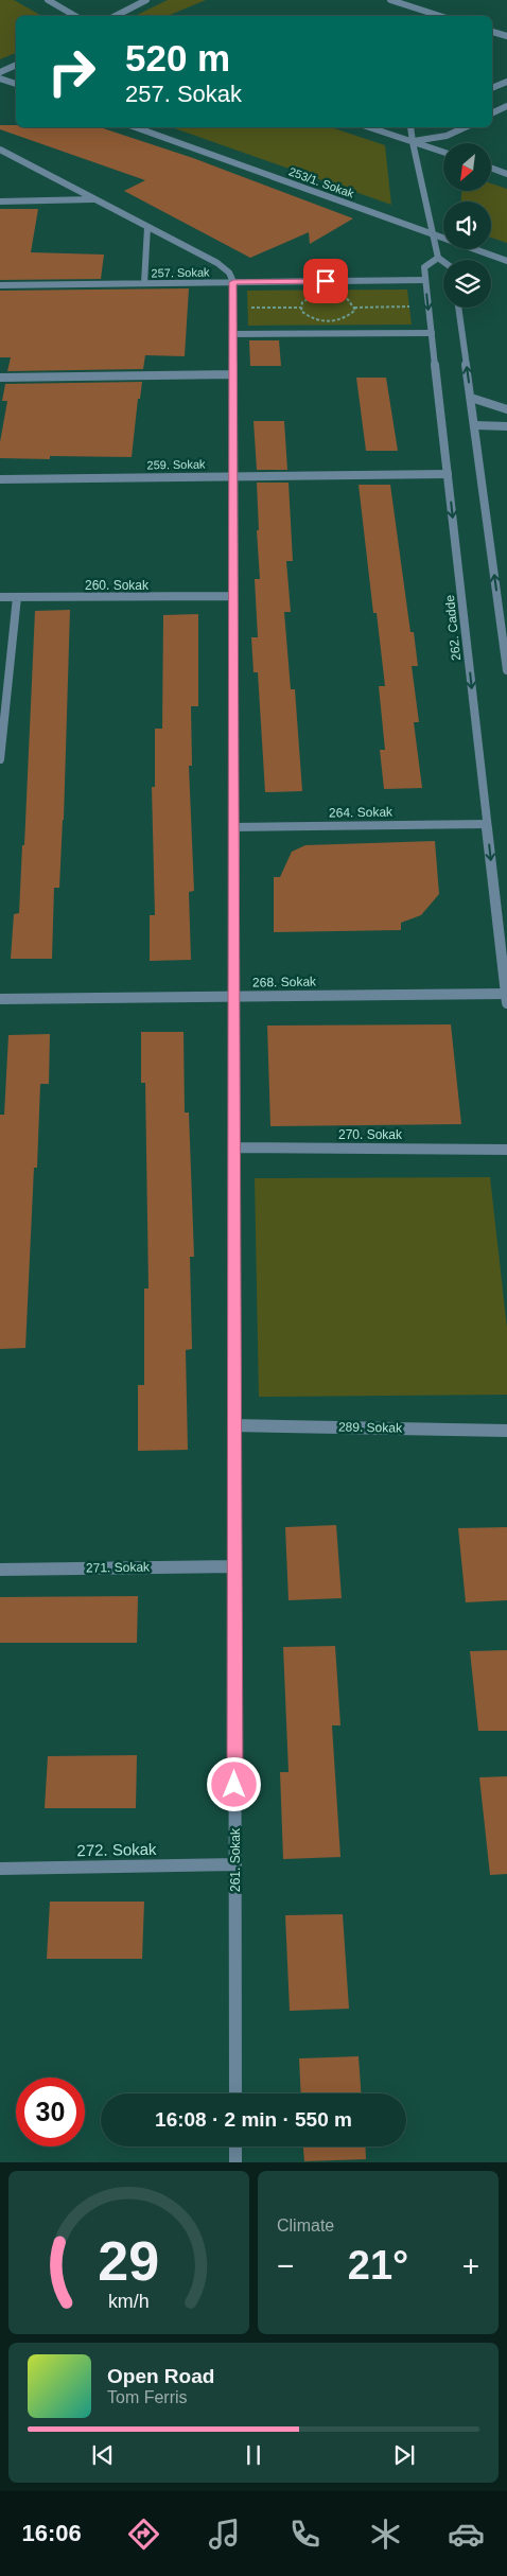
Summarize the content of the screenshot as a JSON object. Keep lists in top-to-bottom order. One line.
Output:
{"streets":{"street":["253/1. Sokak","257. Sokak","259. Sokak","260. Sokak","262. Cadde","264. Sokak","268. Sokak","270. Sokak","289. Sokak","271. Sokak","272. Sokak","261. Sokak"]},"crossings":[["257. Sokak","262. Cadde"],["257. Sokak","261. Sokak"],["259. Sokak","262. Cadde"],["259. Sokak","261. Sokak"],["260. Sokak","261. Sokak"],["262. Cadde","264. Sokak"],["262. Cadde","268. Sokak"],["264. Sokak","261. Sokak"],["268. Sokak","261. Sokak"],["270. Sokak","261. Sokak"],["289. Sokak","261. Sokak"],["271. Sokak","261. Sokak"],["272. Sokak","261. Sokak"]],"north":"bottom left","page":{"turn":["520 m","257. Sokak"],"limit":"30","trip":"16:08 · 2 min · 550 m","tile":"Climate","heat":["−","21°","+"],"song":["Open Road","Tom Ferris"],"tabs":"16:06","gauge":["29","km/h"]}}
